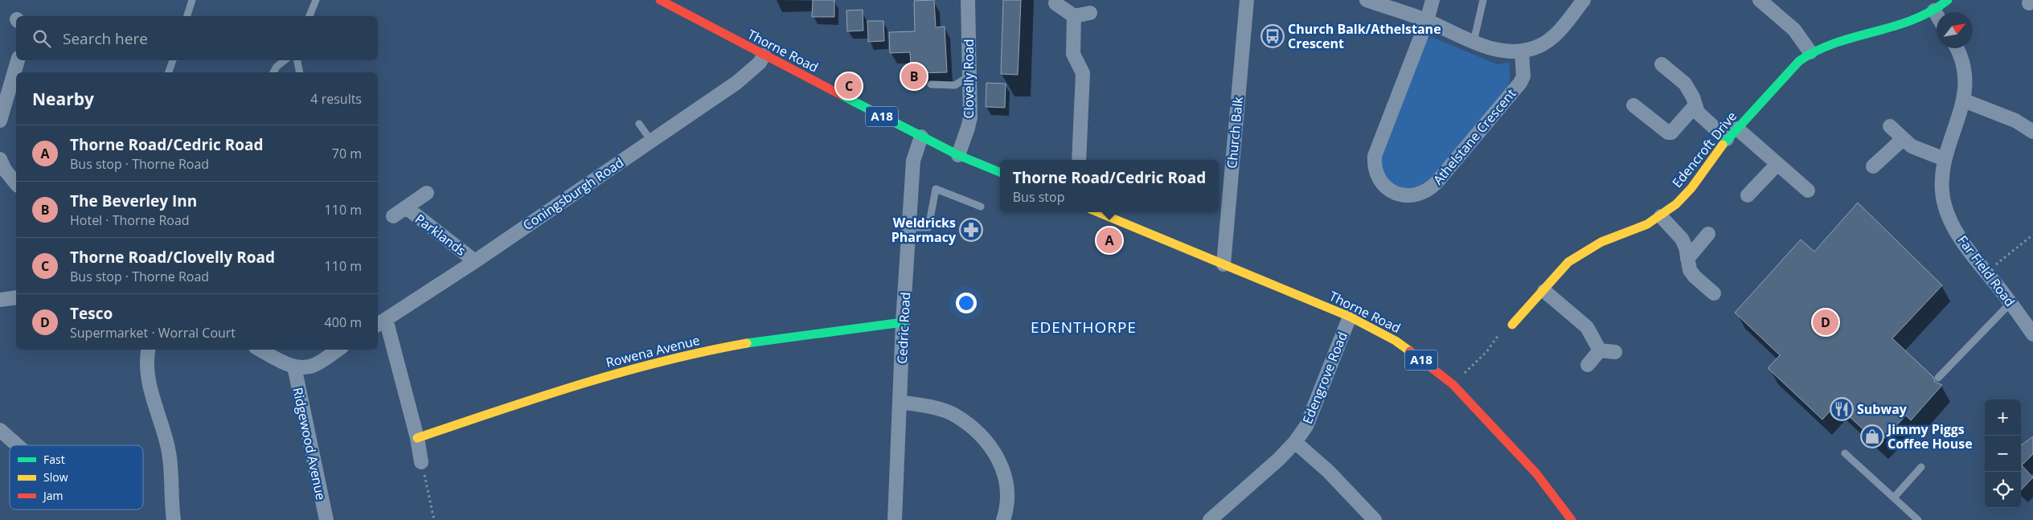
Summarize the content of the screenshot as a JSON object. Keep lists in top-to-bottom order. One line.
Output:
{"streets":{"street":["Thorne Road","Clovelly Road","A18","Church Balk","Athelstane Crescent","Edencroft Drive","Coningsburgh Road","Parklands","Far Field Road","Cedric Road","Rowena Avenue","Edengrove Road","Ridgewood Avenue"]},"crossings":[["Thorne Road","Clovelly Road"],["Thorne Road","Church Balk"],["Thorne Road","Coningsburgh Road"],["Thorne Road","Cedric Road"],["Thorne Road","Edengrove Road"],["Coningsburgh Road","Parklands"],["Cedric Road","Rowena Avenue"]],"districts":["EDENTHORPE"],"places":{"bus stop":["Church Balk/Athelstane Crescent"],"pharmacy":["Weldricks Pharmacy"],"restaurant":["Subway"],"shop":["Jimmy Piggs Coffee House"]},"legend":["Fast","Slow","Jam"],"north":"top right","page":{"search":"Search here","pins":["B","C","A","D"],"heading":["Nearby","4 results"],"list":[{"mark":"A","name":"Thorne Road/Cedric Road","note":"Bus stop · Thorne Road","value":"70 m"},{"mark":"B","name":"The Beverley Inn","note":"Hotel · Thorne Road","value":"110 m"},{"mark":"C","name":"Thorne Road/Clovelly Road","note":"Bus stop · Thorne Road","value":"110 m"},{"mark":"D","name":"Tesco","note":"Supermarket · Worral Court","value":"400 m"}],"popup":["Thorne Road/Cedric Road","Bus stop"],"map_buttons":["+","−"]}}
